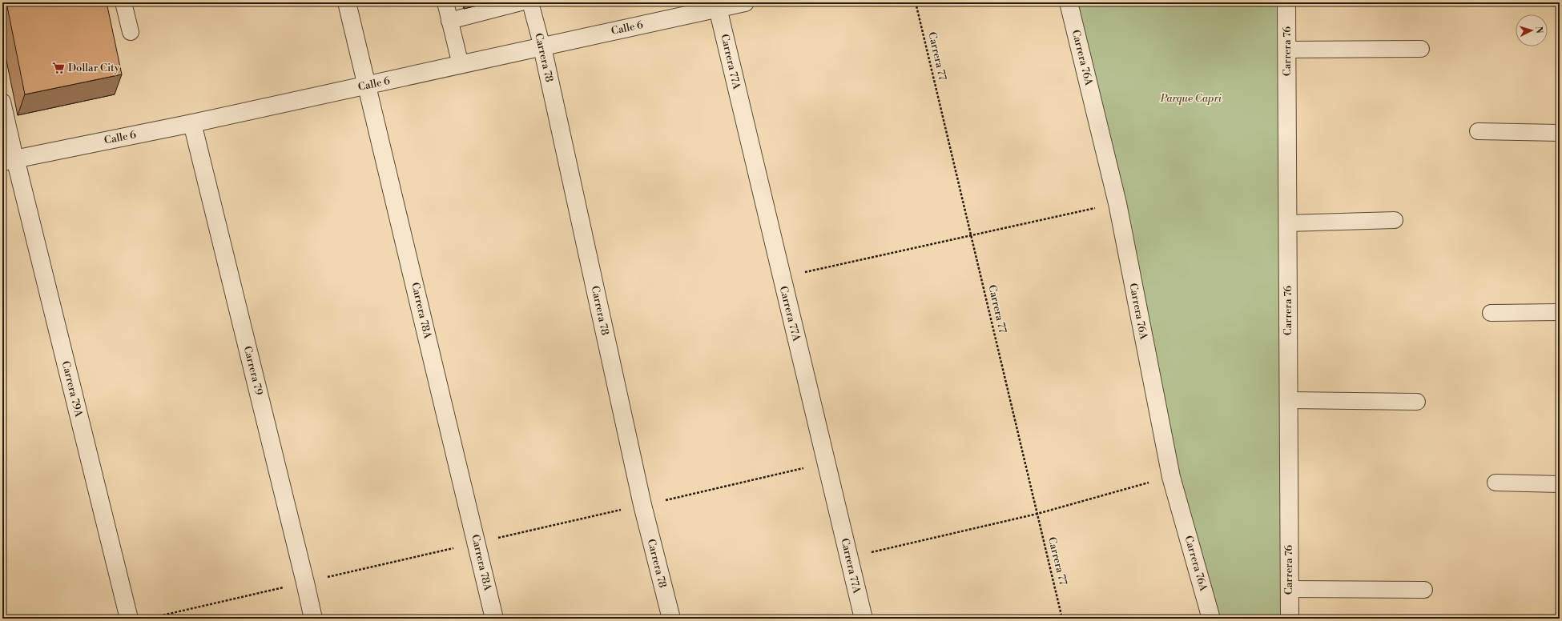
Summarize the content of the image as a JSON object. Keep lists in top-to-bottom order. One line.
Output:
{"streets":{"street":["Calle 6","Carrera 76","Carrera 78","Carrera 76A","Carrera 77A","Carrera 78A","Carrera 79","Carrera 79A"],"path":["Carrera 77"]},"crossings":[["Calle 6","Carrera 78"],["Calle 6","Carrera 77A"],["Calle 6","Carrera 78A"],["Calle 6","Carrera 79"],["Calle 6","Carrera 79A"]],"parks":["Parque Capri"],"places":{"supermarket":["Dollar City"]},"north":"right"}
